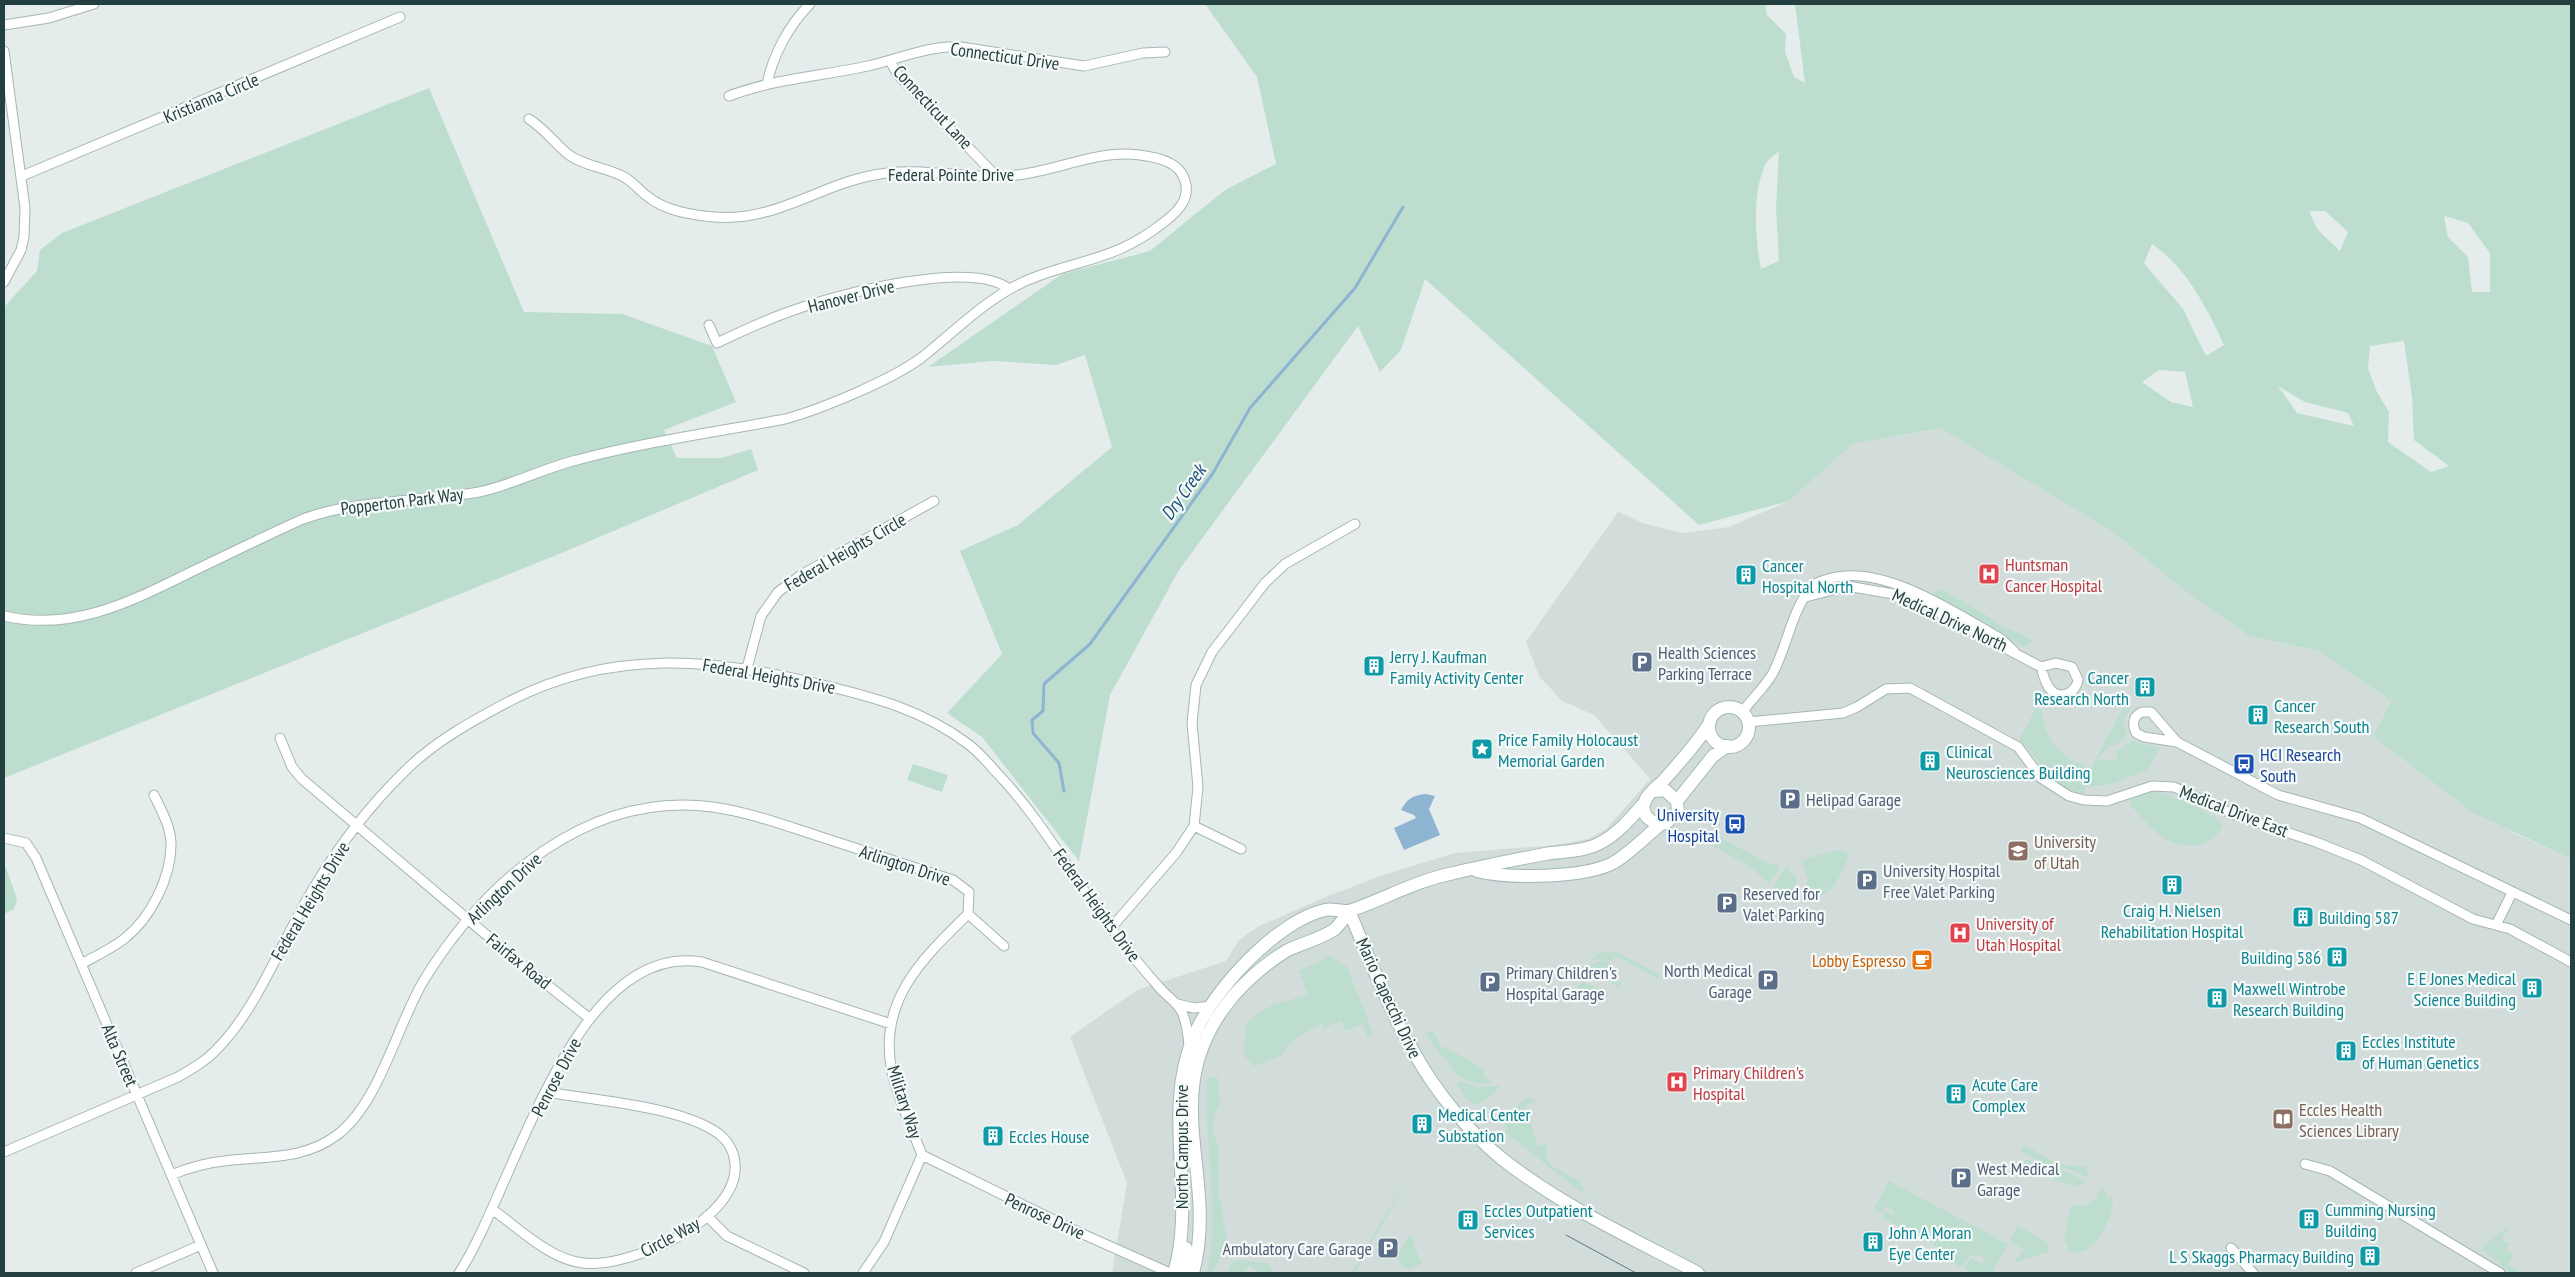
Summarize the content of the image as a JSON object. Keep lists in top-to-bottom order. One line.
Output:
{"streets":{"main road":["Mario Capecchi Drive","North Campus Drive"],"street":["Connecticut Drive","Kristianna Circle","Connecticut Lane","Federal Pointe Drive","Hanover Drive","Popperton Park Way","Federal Heights Circle","Medical Drive North","Federal Heights Drive","Medical Drive East","Arlington Drive","Fairfax Road","Alta Street","Penrose Drive","Military Way","Circle Way"]},"crossings":[["Connecticut Drive","Connecticut Lane"],["Connecticut Lane","Federal Pointe Drive"],["Federal Pointe Drive","Hanover Drive"],["Federal Pointe Drive","Popperton Park Way"],["Federal Heights Circle","Federal Heights Drive"],["Medical Drive North","Medical Drive East"],["Federal Heights Drive","Fairfax Road"],["Federal Heights Drive","Alta Street"],["Federal Heights Drive","North Campus Drive"],["Arlington Drive","Fairfax Road"],["Arlington Drive","Alta Street"],["Arlington Drive","Military Way"],["Fairfax Road","Penrose Drive"],["Mario Capecchi Drive","North Campus Drive"],["Penrose Drive","Military Way"],["Penrose Drive","North Campus Drive"],["Penrose Drive","Circle Way"]],"water":["Dry Creek"],"places":{"hospital":["Huntsman Cancer Hospital","University of Utah Hospital","Primary Children's Hospital"],"building":["Cancer Hospital North","Jerry J. Kaufman Family Activity Center","Cancer Research North","Cancer Research South","Clinical Neurosciences Building","Craig H. Nielsen Rehabilitation Hospital","Building 587","Building 586","E E Jones Medical Science Building","Maxwell Wintrobe Research Building","Eccles Institute of Human Genetics","Acute Care Complex","Medical Center Substation","Eccles House","Cumming Nursing Building","Eccles Outpatient Services","John A Moran Eye Center","L S Skaggs Pharmacy Building"],"parking":["Health Sciences Parking Terrace","Helipad Garage","University Hospital Free Valet Parking","Reserved for Valet Parking","North Medical Garage","Primary Children's Hospital Garage","West Medical Garage","Ambulatory Care Garage"],"place":["Price Family Holocaust Memorial Garden"],"bus stop":["HCI Research South","University Hospital"],"school or university":["University of Utah"],"cafe":["Lobby Espresso"],"library":["Eccles Health Sciences Library"]}}
